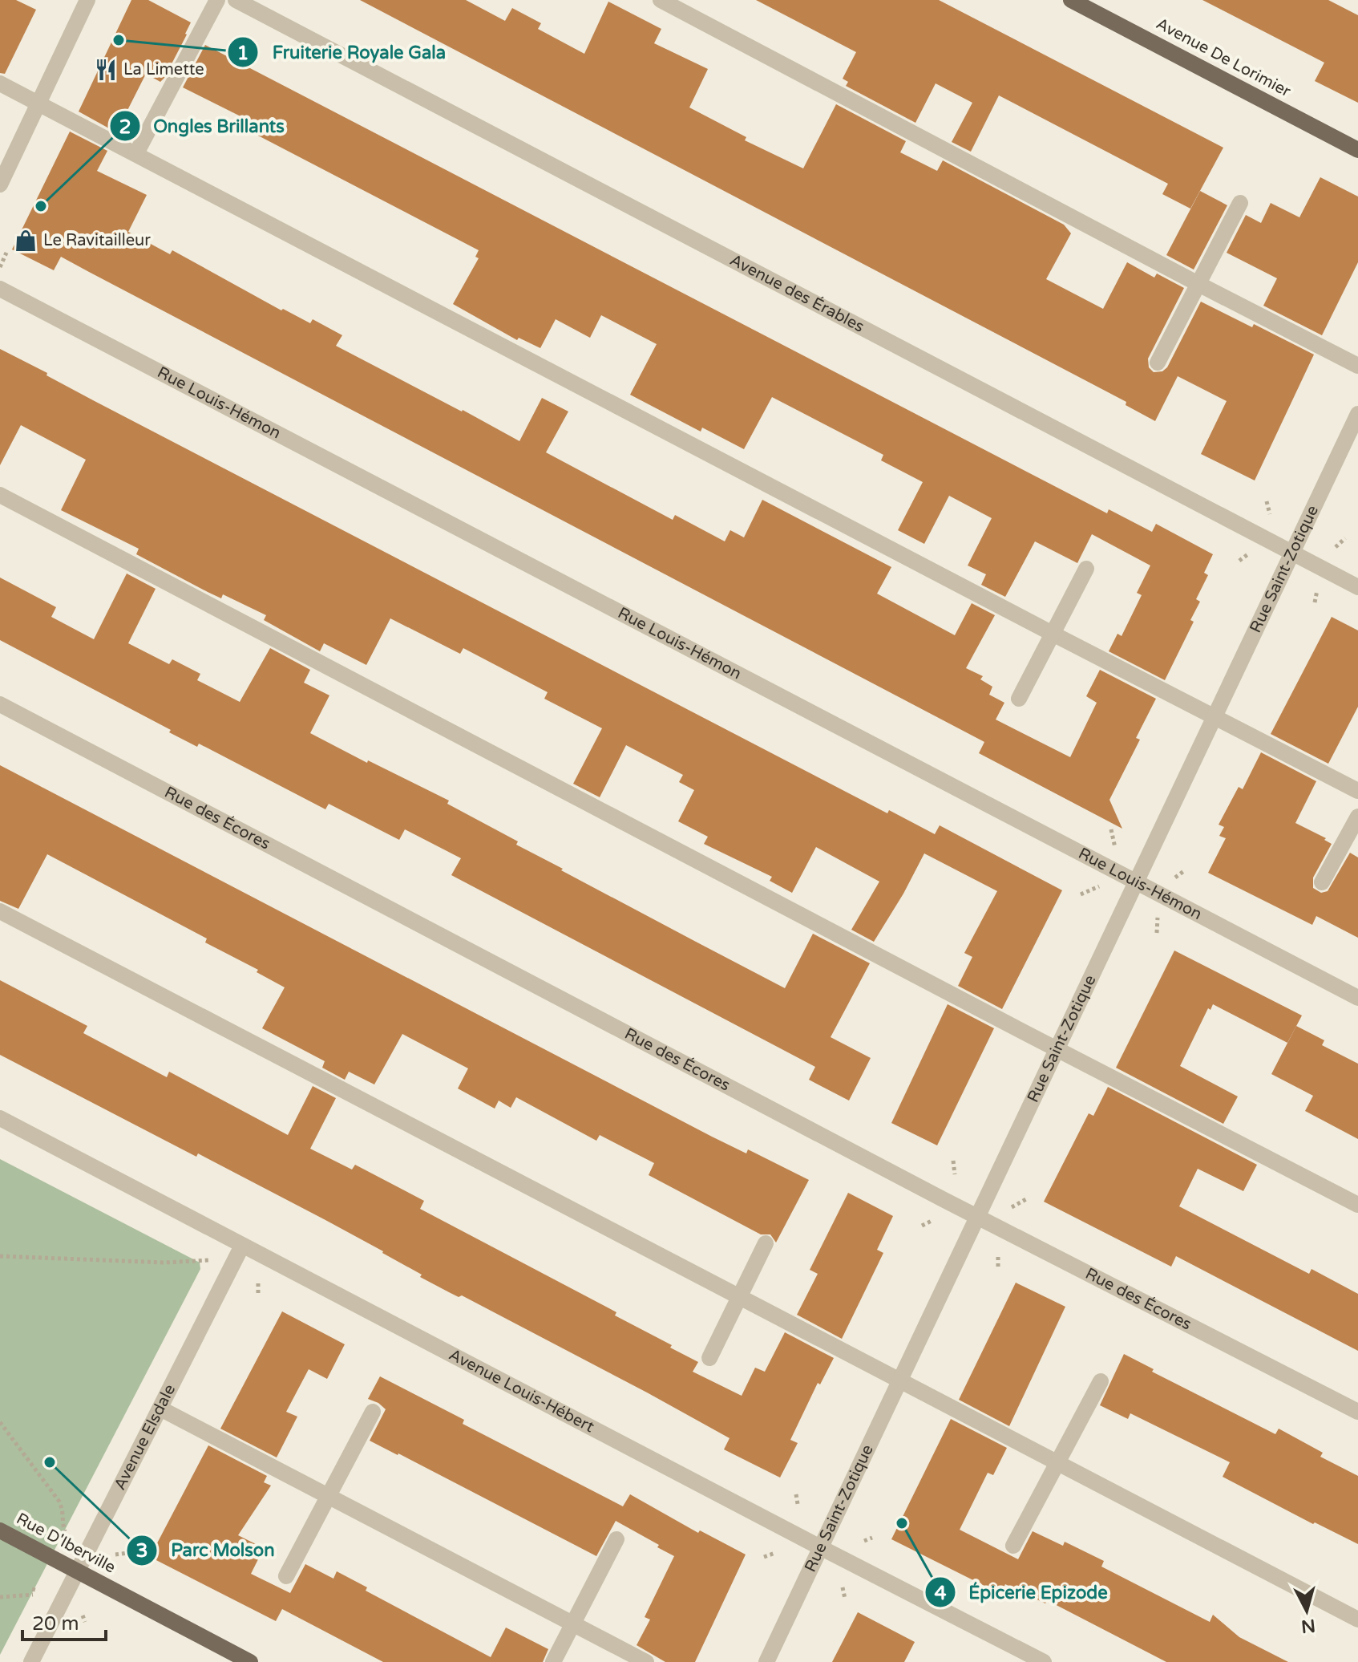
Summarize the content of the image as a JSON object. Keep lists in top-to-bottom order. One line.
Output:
{"streets":{"main road":["Avenue De Lorimier","Rue D'Iberville"],"street":["Avenue des Érables","Rue Louis-Hémon","Rue Saint-Zotique","Rue des Écores","Avenue Louis-Hébert","Avenue Elsdale"]},"crossings":[["Avenue des Érables","Rue Saint-Zotique"],["Rue Louis-Hémon","Rue Saint-Zotique"],["Rue Saint-Zotique","Rue des Écores"],["Rue Saint-Zotique","Avenue Louis-Hébert"],["Avenue Louis-Hébert","Avenue Elsdale"],["Avenue Elsdale","Rue D'Iberville"]],"places":{"other":["Fruiterie Royale Gala","Ongles Brillants","Parc Molson","Épicerie Epizode"],"restaurant":["La Limette"],"shop":["Le Ravitailleur"]},"scale_bar":"20 m","north":"bottom"}
